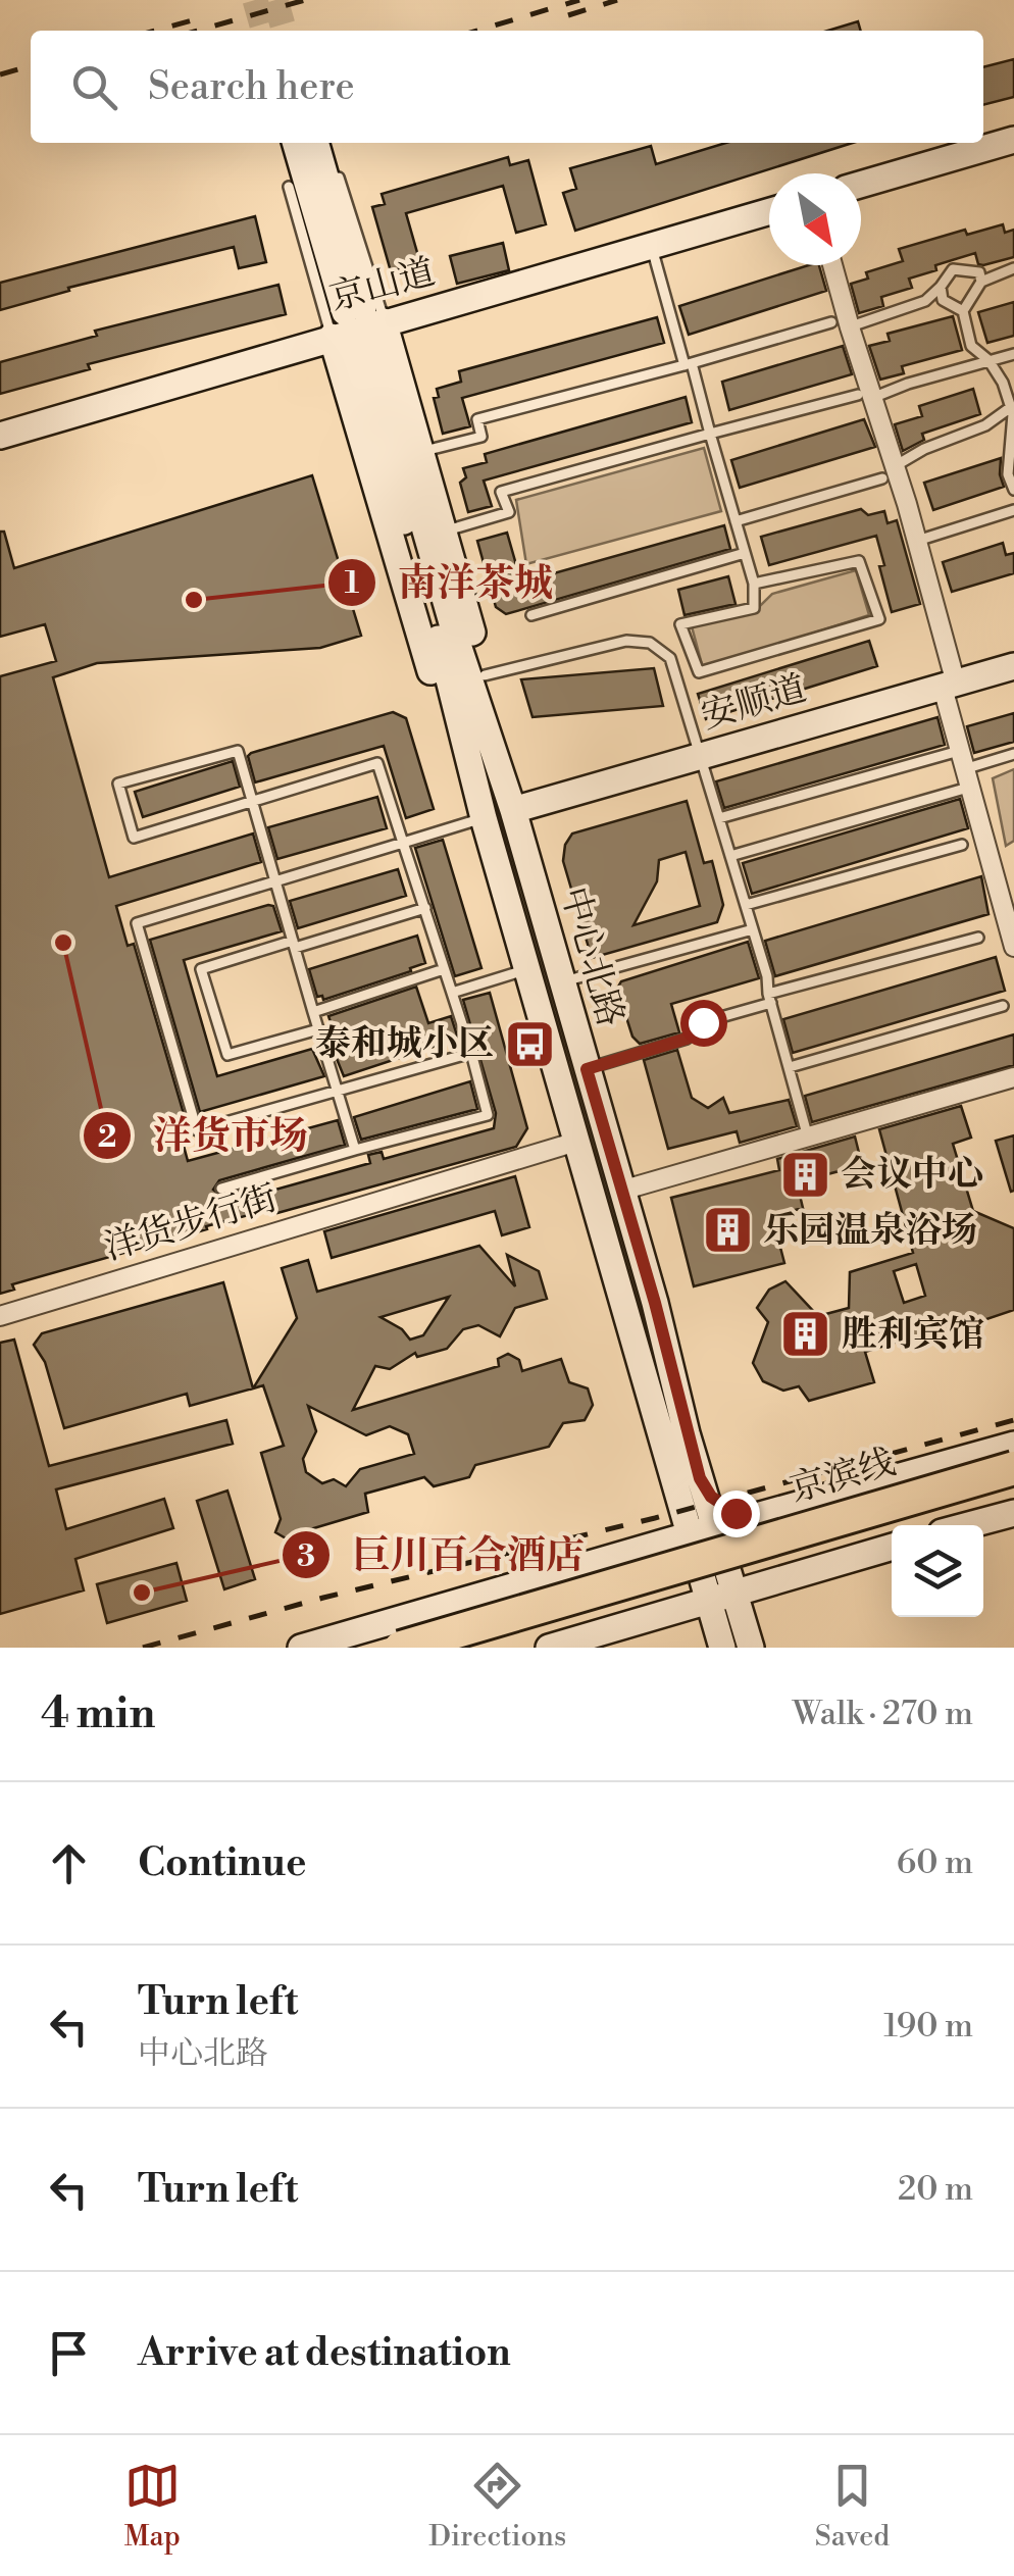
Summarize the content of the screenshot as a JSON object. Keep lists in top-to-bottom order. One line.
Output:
{"streets":{"highway":["京滨线"],"main road":["京山道","安顺道","中心北路"],"street":["洋货步行街"]},"crossings":[["京山道","中心北路"],["安顺道","中心北路"],["中心北路","洋货步行街"]],"places":{"other":["南洋茶城","洋货市场","巨川百合酒店"],"bus stop":["泰和城小区"],"building":["会议中心","乐园温泉浴场","胜利宾馆"]},"north":"bottom right","page":{"search":"Search here","heading":["4 min","Walk · 270 m"],"list":[["Continue","60 m"],["Turn left","中心北路","190 m"],["Turn left","20 m"],"Arrive at destination"],"nav":["Map","Directions","Saved"]}}
